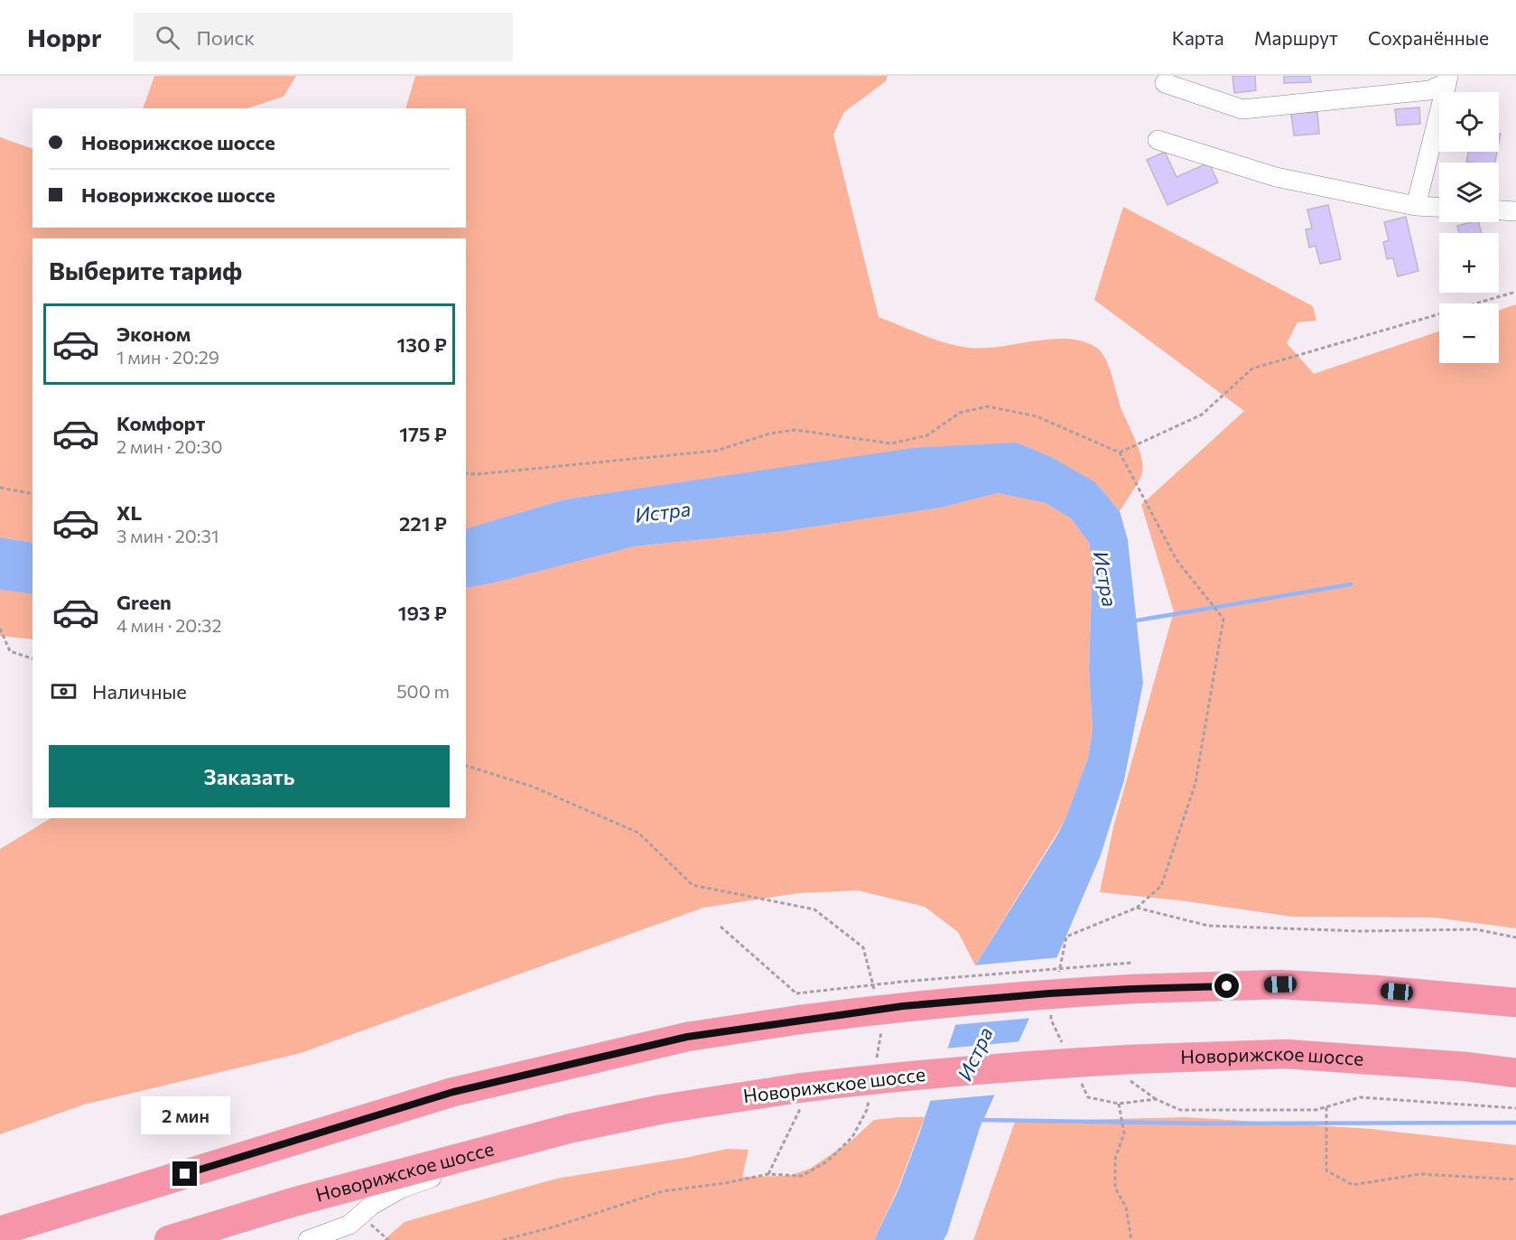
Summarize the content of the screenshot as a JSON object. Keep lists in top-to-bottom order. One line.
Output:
{"streets":{"highway":["Новорижское шоссе"]},"water":["Истра"],"page":{"header":"Hoppr","search":"Поиск","nav":["Карта","Маршрут","Сохранённые"],"map_buttons":["+","−"],"banner":["Новорижское шоссе","Новорижское шоссе"],"heading":"Выберите тариф","list":[{"name":"Эконом","note":"1 мин · 20:29","value":"130 ₽"},{"name":"Комфорт","note":"2 мин · 20:30","value":"175 ₽"},{"name":"XL","note":"3 мин · 20:31","value":"221 ₽"},{"name":"Green","note":"4 мин · 20:32","value":"193 ₽"}],"pay":["Наличные","500 m"],"buttons":"Заказать","bubble":"2 мин"}}
